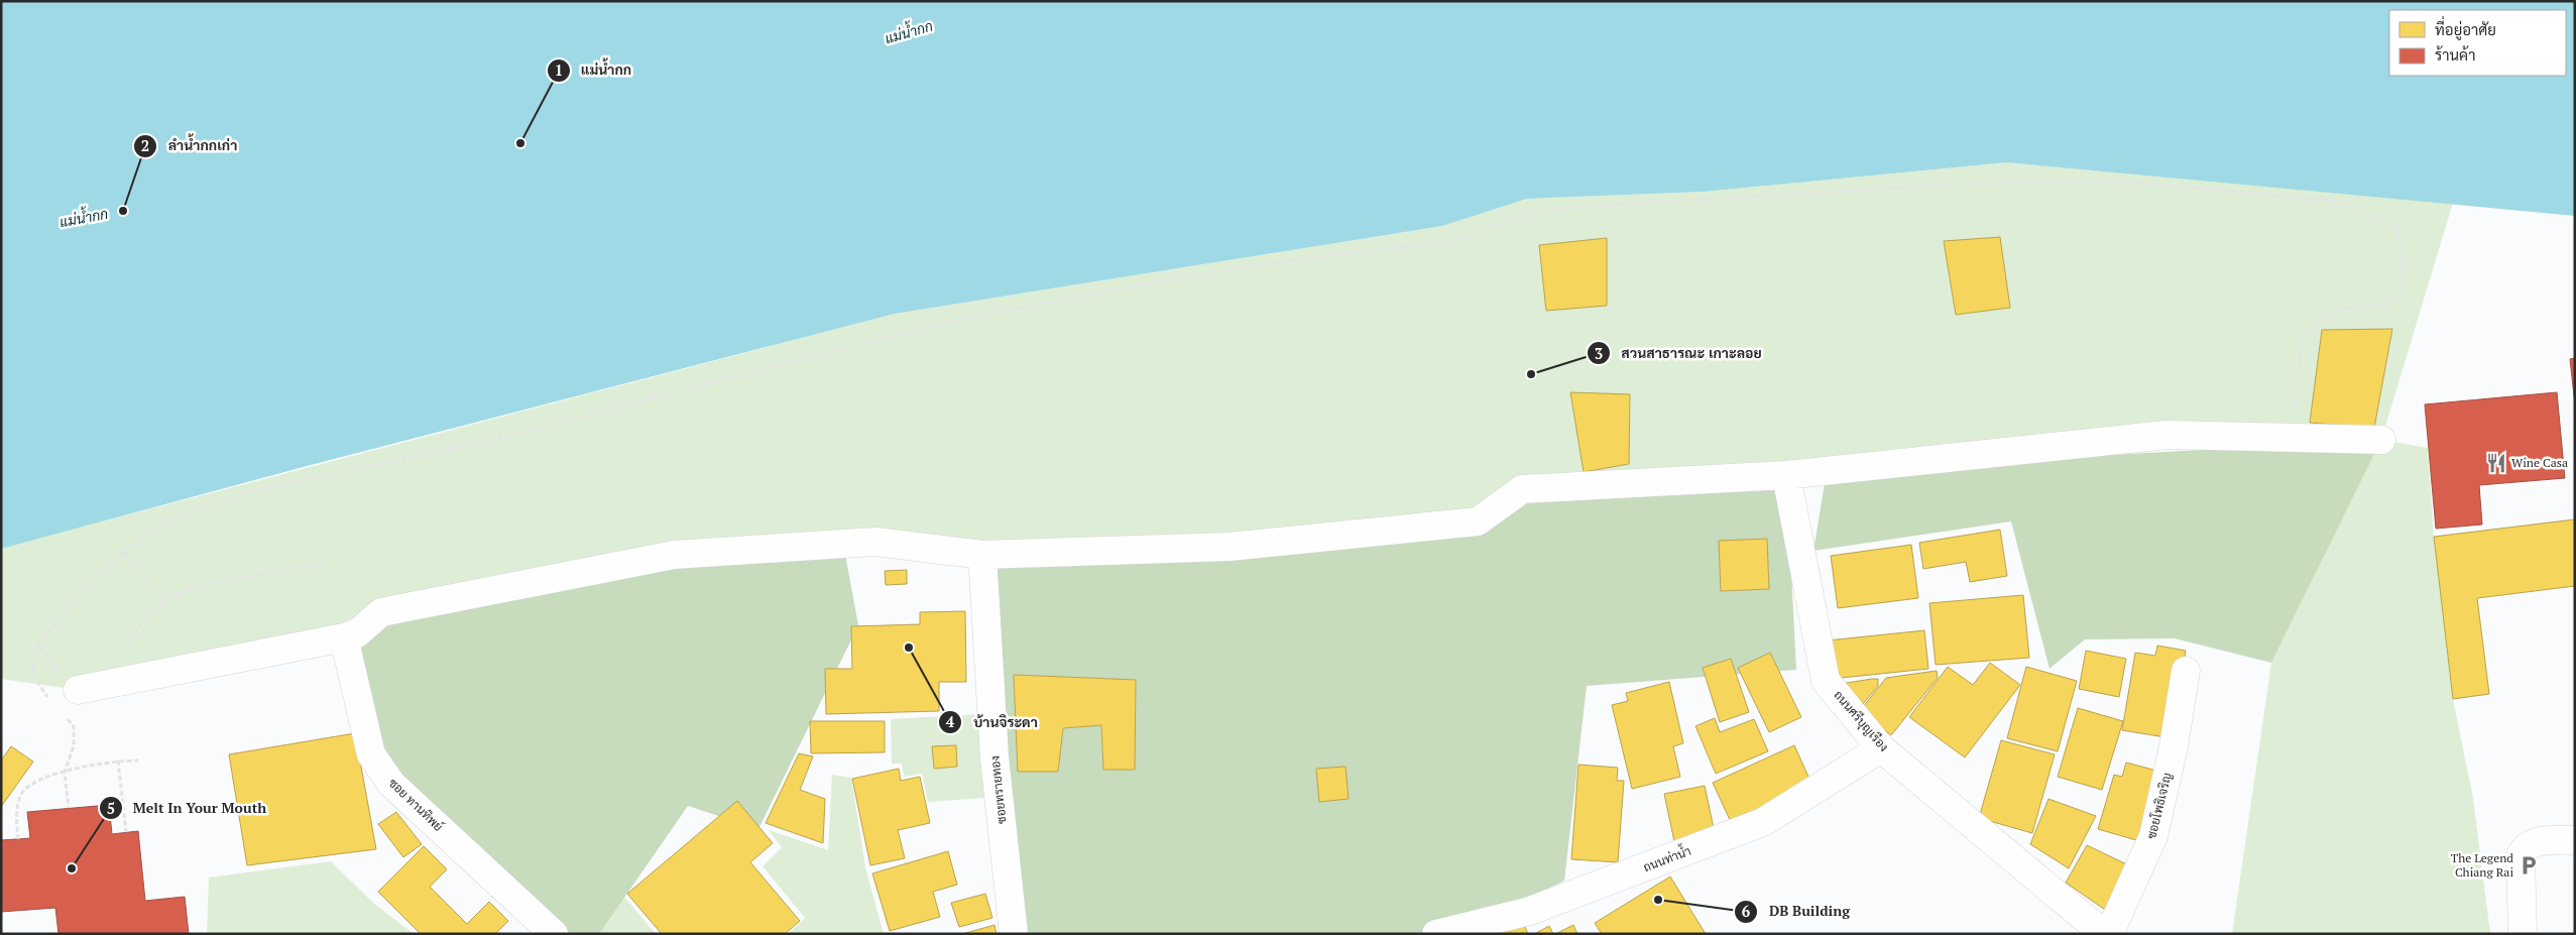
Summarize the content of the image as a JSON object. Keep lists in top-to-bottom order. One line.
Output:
{"streets":{"street":["ถนนศรีบุญเรือง","ซอยทรายทอง","ซอย ทานทิพย์","ซอยโพธิเจริญ","ถนนท่าน้ำ"]},"crossings":[["ถนนศรีบุญเรือง","ถนนท่าน้ำ"]],"water":["แม่น้ำกก"],"places":{"other":["แม่น้ำกก","ลำน้ำกกเก่า","สวนสาธารณะ เกาะลอย","บ้านจิระดา","Melt In Your Mouth","DB Building"],"restaurant":["Wine Casa"],"parking":["The Legend Chiang Rai"]},"legend":["ที่อยู่อาศัย","ร้านค้า"]}
